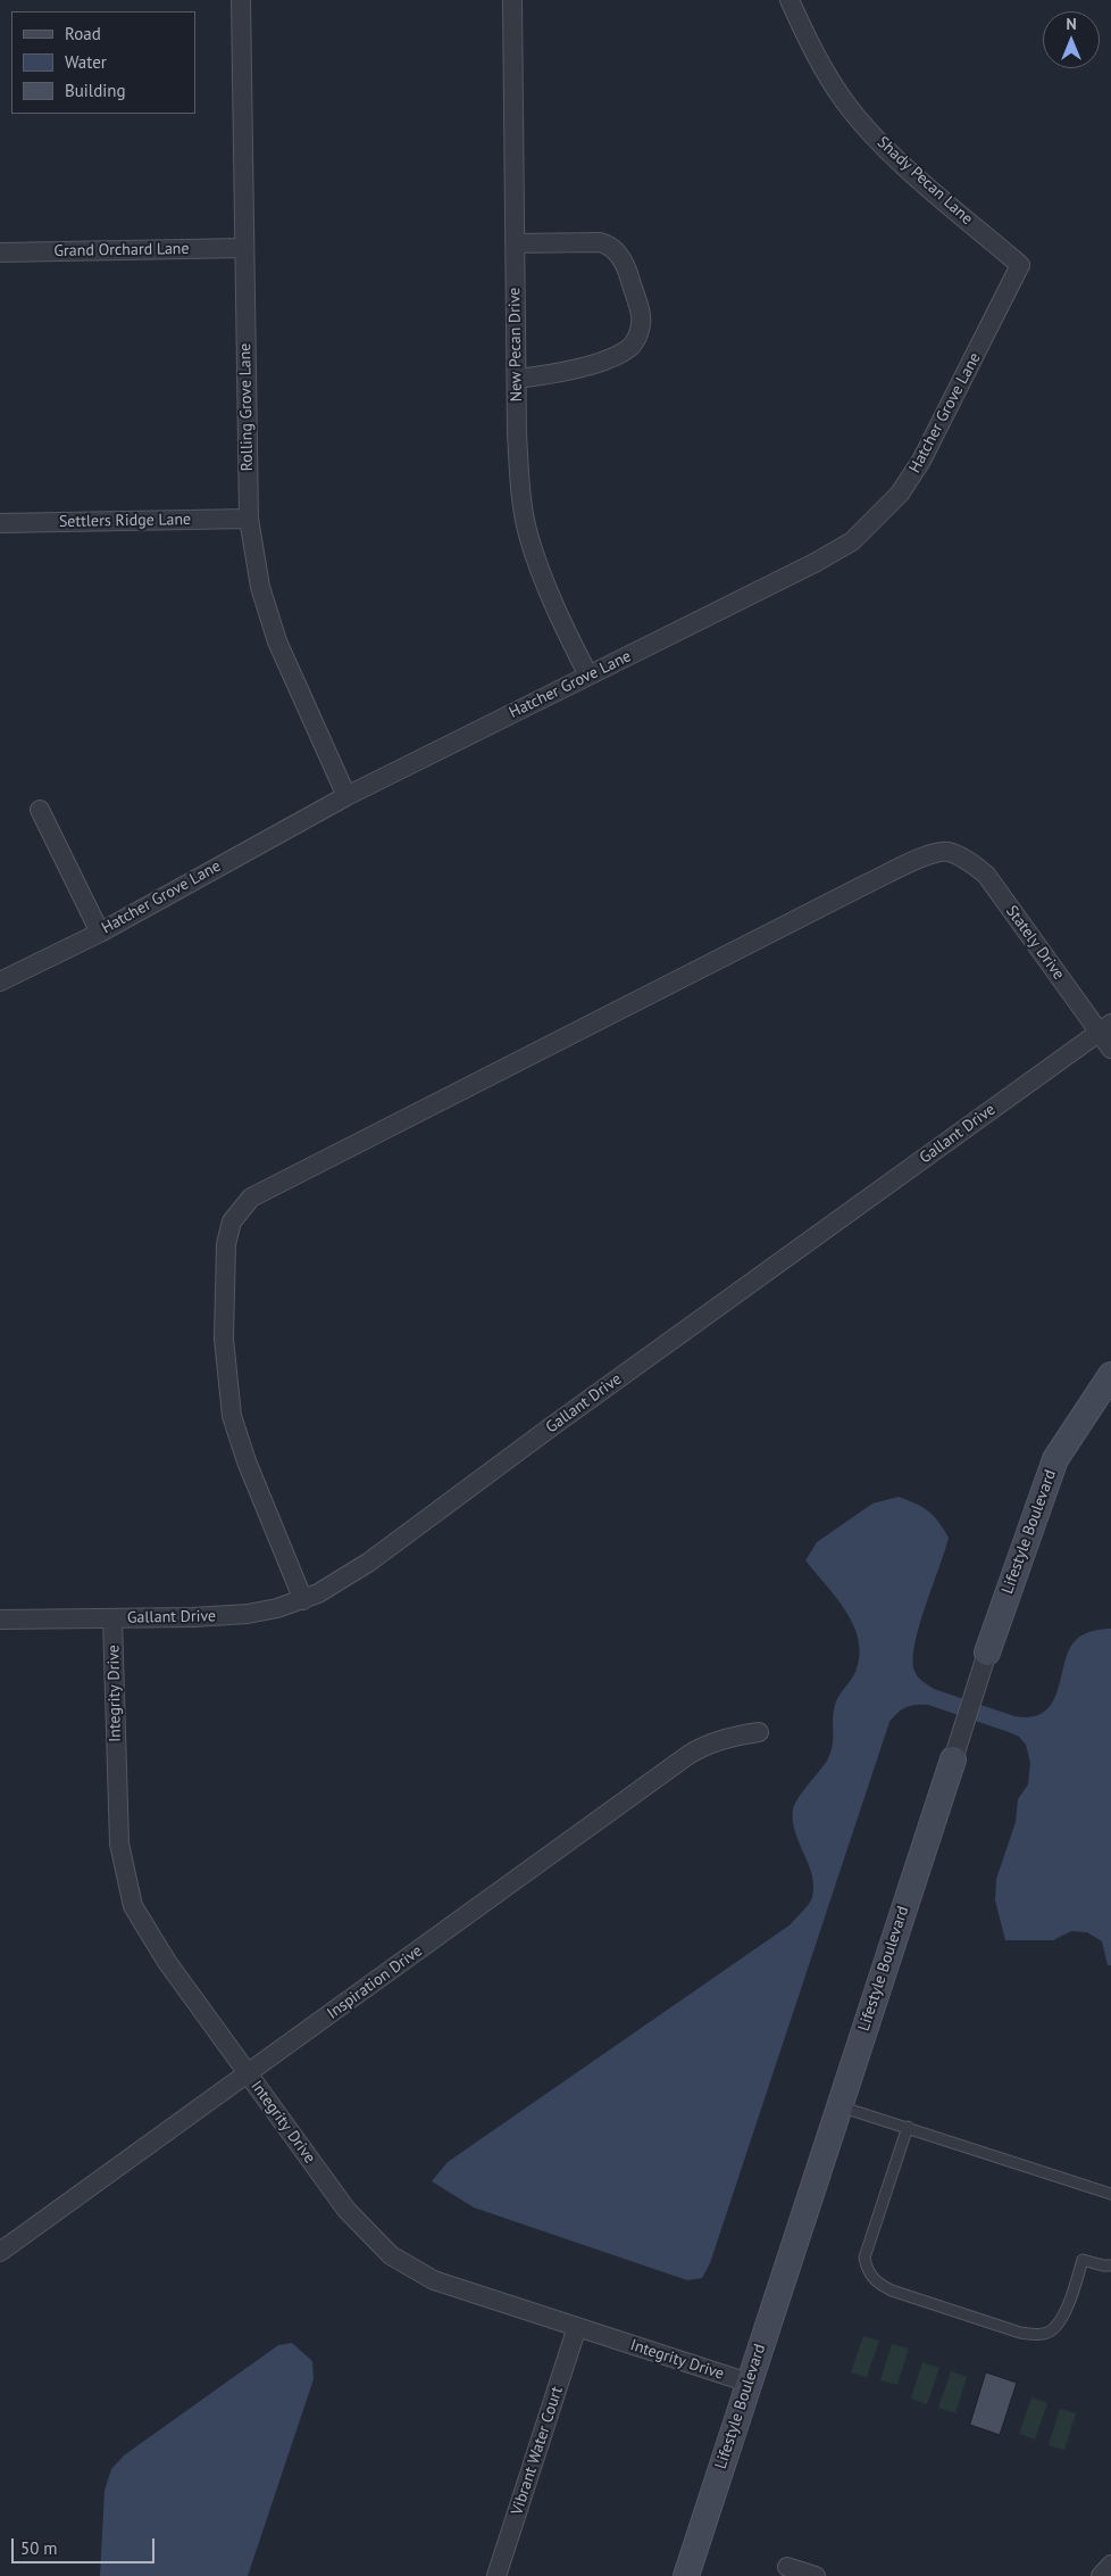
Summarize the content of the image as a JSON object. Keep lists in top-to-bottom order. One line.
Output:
{"streets":{"street":["Shady Pecan Lane","Grand Orchard Lane","New Pecan Drive","Rolling Grove Lane","Hatcher Grove Lane","Settlers Ridge Lane","Stately Drive","Gallant Drive","Lifestyle Boulevard","Integrity Drive","Inspiration Drive","Vibrant Water Court"]},"crossings":[["Shady Pecan Lane","Hatcher Grove Lane"],["Grand Orchard Lane","Rolling Grove Lane"],["New Pecan Drive","Hatcher Grove Lane"],["Rolling Grove Lane","Hatcher Grove Lane"],["Rolling Grove Lane","Settlers Ridge Lane"],["Stately Drive","Gallant Drive"],["Gallant Drive","Integrity Drive"],["Lifestyle Boulevard","Integrity Drive"],["Integrity Drive","Inspiration Drive"],["Integrity Drive","Vibrant Water Court"]],"legend":["Road","Water","Building"],"scale_bar":"50 m","north":"top"}
